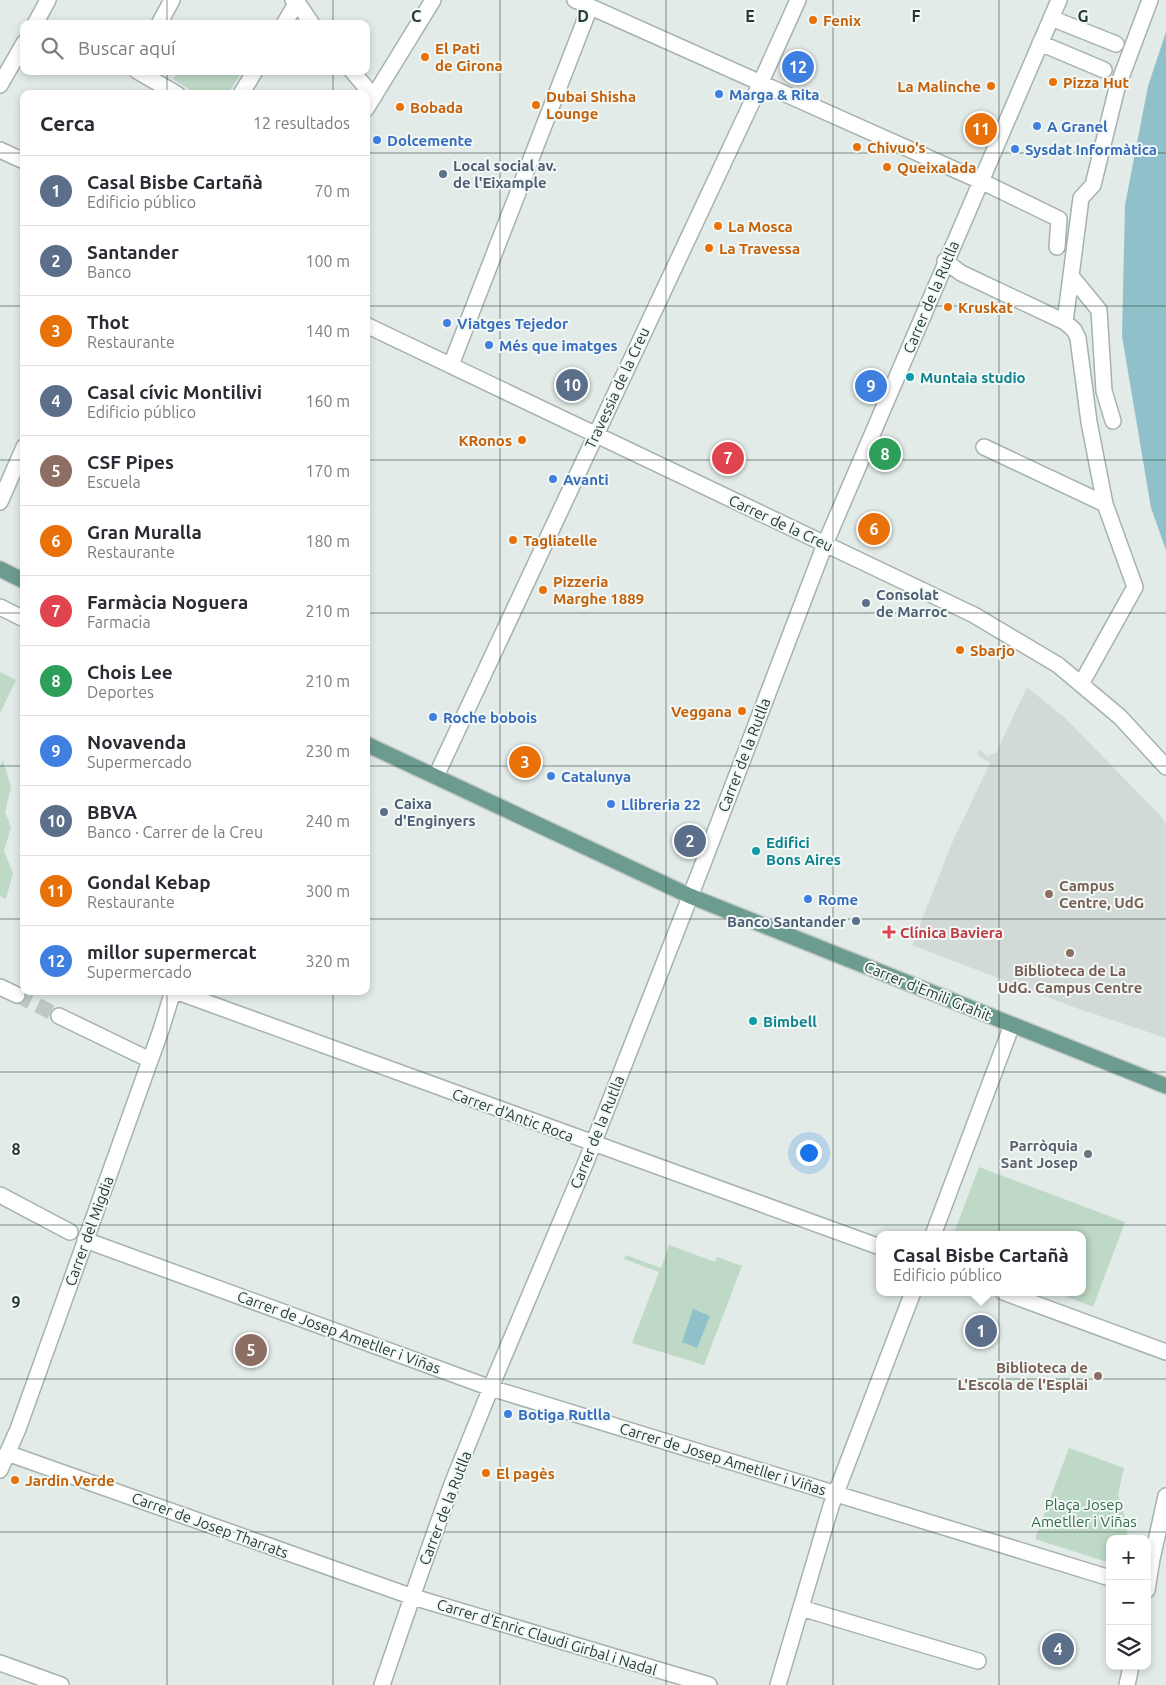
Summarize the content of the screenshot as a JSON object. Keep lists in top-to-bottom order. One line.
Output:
{"streets":{"main road":["Carrer d'Emili Grahit"],"street":["Carrer de la Rutlla","Travessia de la Creu","Carrer de la Creu","Carrer d'Antic Roca","Carrer del Migdia","Carrer de Josep Ametller i Viñas","Carrer de Josep Tharrats","Carrer d'Enric Claudi Girbal i Nadal"]},"crossings":[["Carrer de la Rutlla","Carrer de la Creu"],["Carrer de la Rutlla","Carrer d'Emili Grahit"],["Carrer de la Rutlla","Carrer d'Antic Roca"],["Carrer de la Rutlla","Carrer de Josep Ametller i Viñas"],["Carrer de la Rutlla","Carrer de Josep Tharrats"],["Carrer de la Rutlla","Carrer d'Enric Claudi Girbal i Nadal"],["Travessia de la Creu","Carrer de la Creu"],["Travessia de la Creu","Carrer d'Emili Grahit"],["Carrer del Migdia","Carrer de Josep Ametller i Viñas"],["Carrer del Migdia","Carrer de Josep Tharrats"],["Carrer de Josep Tharrats","Carrer d'Enric Claudi Girbal i Nadal"]],"parks":["Plaça Josep Ametller i Viñas"],"places":{"other":["Fenix","El Pati de Girona","Pizza Hut","La Malinche","Marga & Rita","Dubai Shisha Lounge","Bobada","A Granel","Dolcemente","Chivuo's","Sysdat Informàtica","Queixalada","Local social av. de l'Eixample","La Mosca","La Travessa","Kruskat","Viatges Tejedor","Més que imatges","Muntaia studio","KRonos","Avanti","Tagliatelle","Pizzeria Marghe 1889","Consolat de Marroc","Sbarjo","Veggana","Roche bobois","Catalunya","Llibreria 22","Caixa d'Enginyers","Edifici Bons Aires","Campus Centre, UdG","Rome","Banco Santander","Biblioteca de La UdG. Campus Centre","Bimbell","Parròquia Sant Josep","Biblioteca de L'Escola de l'Esplai","Botiga Rutlla","El pagès","Jardin Verde"],"health":["Clínica Baviera"]},"page":{"search":"Buscar aquí","pins":["12","11","10","9","8","7","6","3","2","1","5","4"],"heading":["Cerca","12 resultados"],"list":[{"mark":"1","name":"Casal Bisbe Cartañà","note":"Edificio público","value":"70 m"},{"mark":"2","name":"Santander","note":"Banco","value":"100 m"},{"mark":"3","name":"Thot","note":"Restaurante","value":"140 m"},{"mark":"4","name":"Casal cívic Montilivi","note":"Edificio público","value":"160 m"},{"mark":"5","name":"CSF Pipes","note":"Escuela","value":"170 m"},{"mark":"6","name":"Gran Muralla","note":"Restaurante","value":"180 m"},{"mark":"7","name":"Farmàcia Noguera","note":"Farmacia","value":"210 m"},{"mark":"8","name":"Chois Lee","note":"Deportes","value":"210 m"},{"mark":"9","name":"Novavenda","note":"Supermercado","value":"230 m"},{"mark":"10","name":"BBVA","note":"Banco · Carrer de la Creu","value":"240 m"},{"mark":"11","name":"Gondal Kebap","note":"Restaurante","value":"300 m"},{"mark":"12","name":"millor supermercat","note":"Supermercado","value":"320 m"}],"popup":["Casal Bisbe Cartañà","Edificio público"],"map_buttons":["+","−"]},"grid":{"columns":["C","D","E","F","G"],"rows":["8","9"]}}
